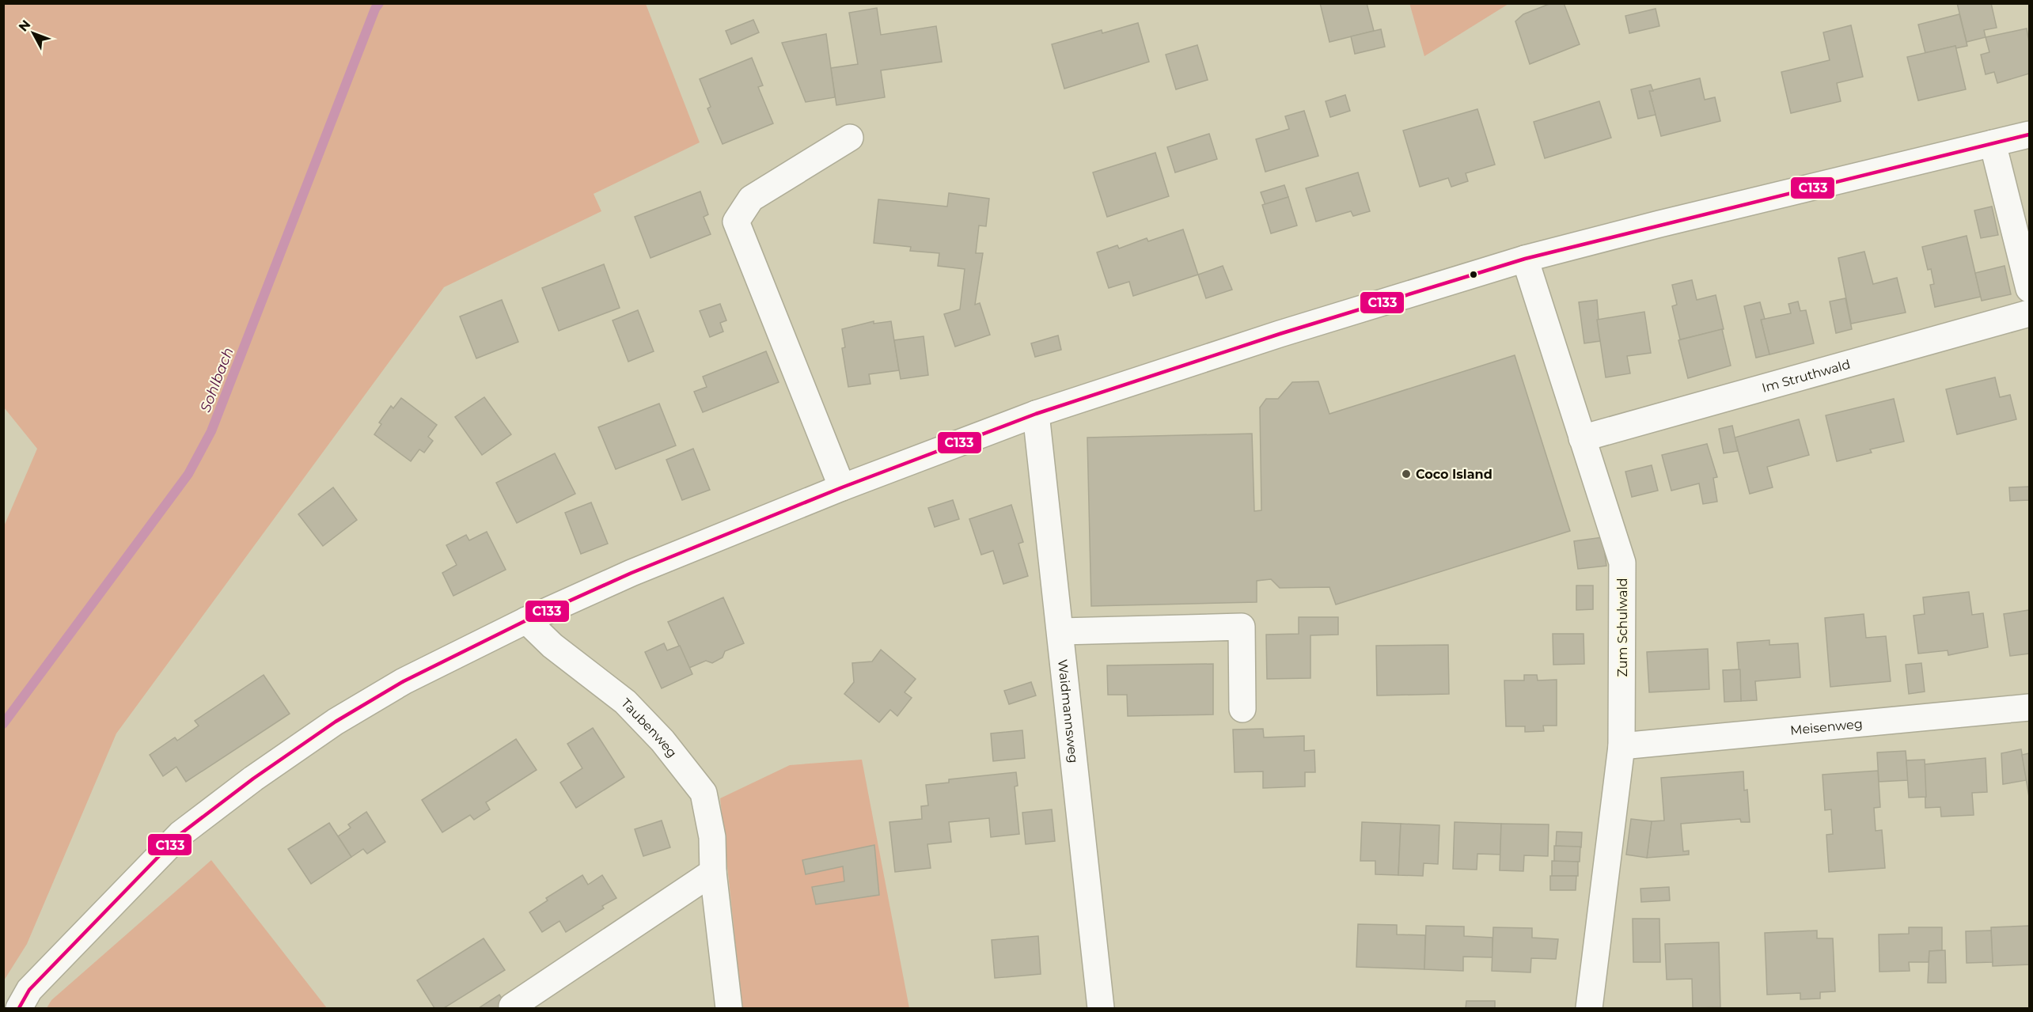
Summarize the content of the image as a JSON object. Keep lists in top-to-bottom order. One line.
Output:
{"streets":{"street":["Im Struthwald","Zum Schulwald","Waidmannsweg","Meisenweg","Taubenweg"]},"crossings":[["Im Struthwald","Zum Schulwald"],["Zum Schulwald","Meisenweg"]],"water":["Sohlbach"],"places":["Coco Island"],"lines":["transit line C133"],"north":"top left"}
